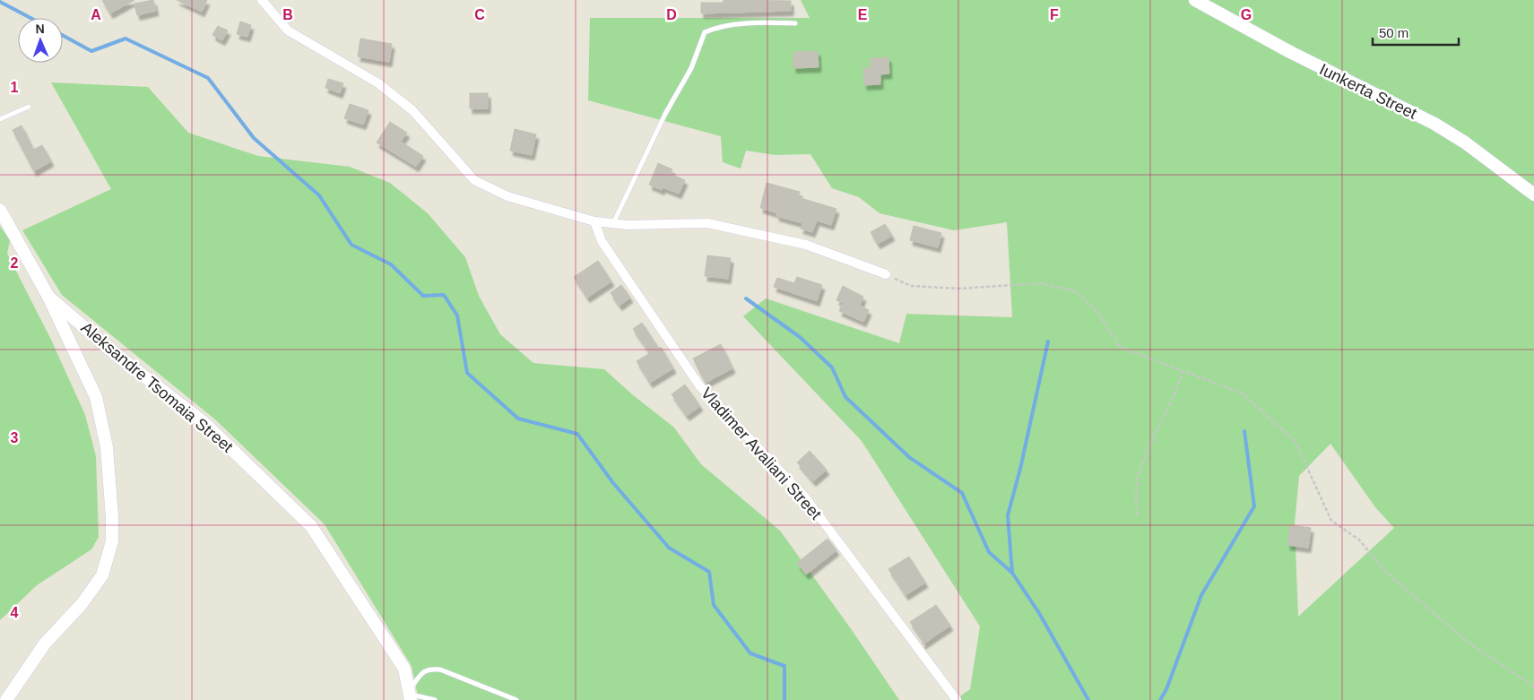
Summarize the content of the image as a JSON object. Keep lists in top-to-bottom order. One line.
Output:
{"streets":{"main road":["Iunkerta Street","Aleksandre Tsomaia Street"],"street":["Vladimer Avaliani Street"]},"scale_bar":"50 m","north":"top","grid":{"columns":["A","B","C","D","E","F","G"],"rows":["1","2","3","4"]}}
